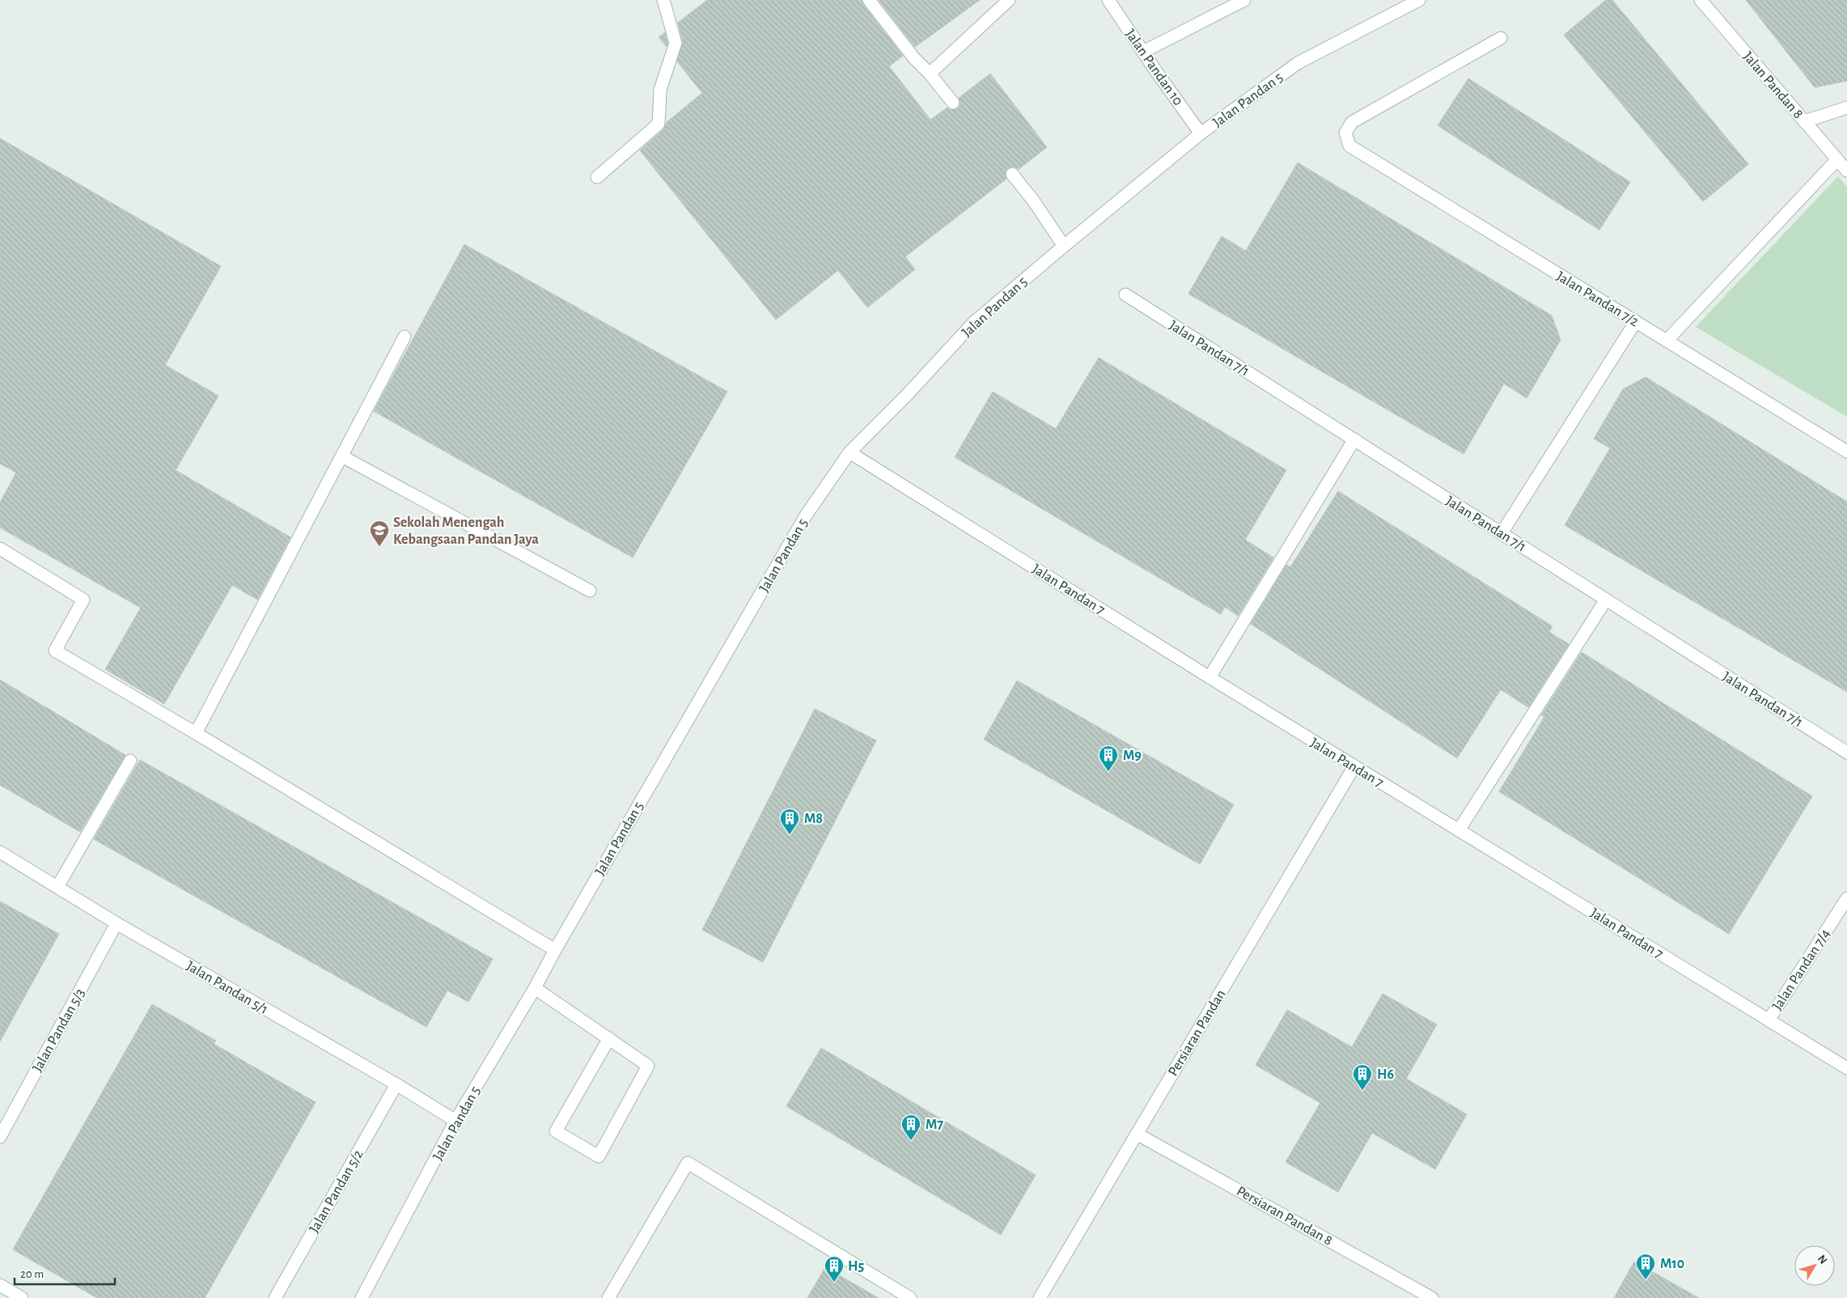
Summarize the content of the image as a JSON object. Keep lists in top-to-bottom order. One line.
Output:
{"streets":{"street":["Jalan Pandan 10","Jalan Pandan 8","Jalan Pandan 5","Jalan Pandan 7/2","Jalan Pandan 7/1","Jalan Pandan 7","Jalan Pandan 7/4","Jalan Pandan 5/1","Jalan Pandan 5/3","Persiaran Pandan","Jalan Pandan 5/2","Persiaran Pandan 8"]},"crossings":[["Jalan Pandan 10","Jalan Pandan 5"],["Jalan Pandan 5","Jalan Pandan 7"],["Jalan Pandan 5","Jalan Pandan 5/1"],["Jalan Pandan 7","Jalan Pandan 7/4"],["Jalan Pandan 7","Persiaran Pandan"],["Jalan Pandan 5/1","Jalan Pandan 5/3"],["Jalan Pandan 5/1","Jalan Pandan 5/2"],["Persiaran Pandan","Persiaran Pandan 8"]],"places":{"school or university":["Sekolah Menengah Kebangsaan Pandan Jaya"],"building":["M9","M8","H6","M7","M10","H5"]},"scale_bar":"20 m","north":"top right"}
